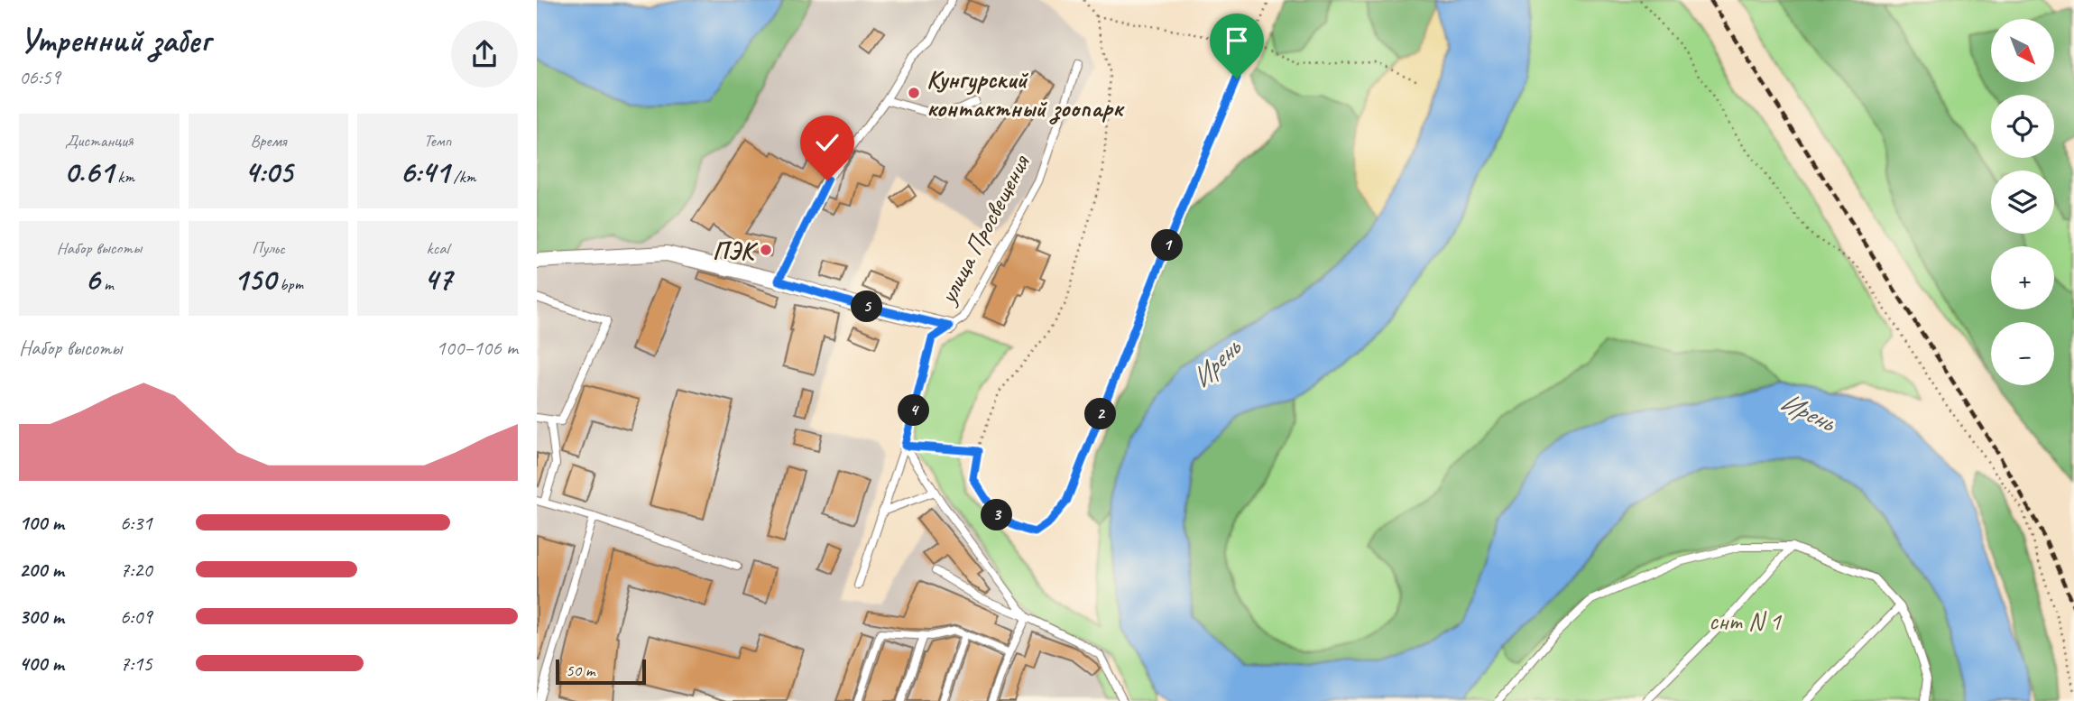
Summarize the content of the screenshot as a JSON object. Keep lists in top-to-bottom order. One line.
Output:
{"streets":{"lane":["улица Просвещения"]},"water":["Ирень"],"parks":["снт N 1"],"places":["Кунгурский контактный зоопарк","ПЭК"],"scale_bar":"50 m","north":"bottom right","page":{"heading":["Утренний забег","06:59"],"map_buttons":["+","−"],"stats":[["Дистанция","0.61 km"],["Время","4:05"],["Темп","6:41 /km"],["Набор высоты","6 m"],["Пульс","150 bpm"],["kcal","47"]],"pins":["1","5","4","2","3"],"chart":["Набор высоты","100–106 m"],"list":[{"name":"100 m","note":"6:31"},{"name":"200 m","note":"7:20"},{"name":"300 m","note":"6:09"},{"name":"400 m","note":"7:15"}],"scale":"50 m"}}
